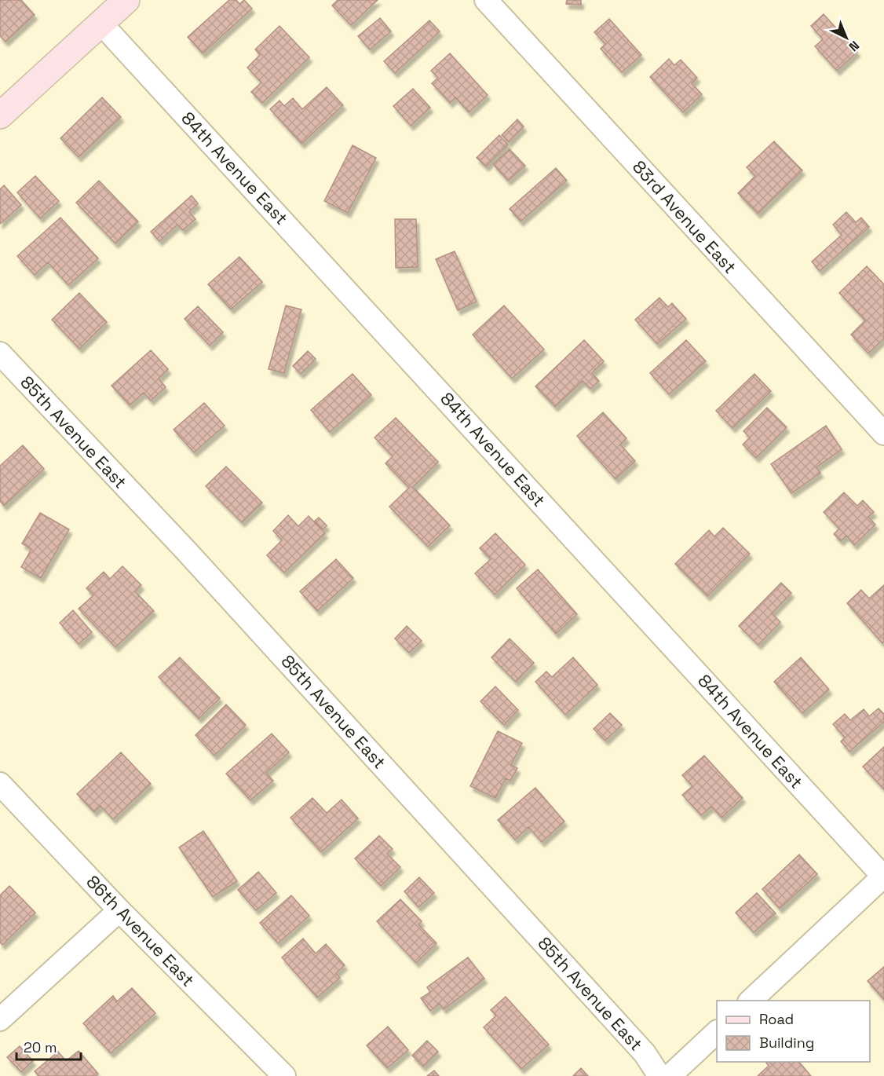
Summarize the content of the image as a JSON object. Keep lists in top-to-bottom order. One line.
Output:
{"streets":{"street":["84th Avenue East","83rd Avenue East","85th Avenue East","86th Avenue East"]},"legend":["Road","Building"],"scale_bar":"20 m","north":"bottom right"}
